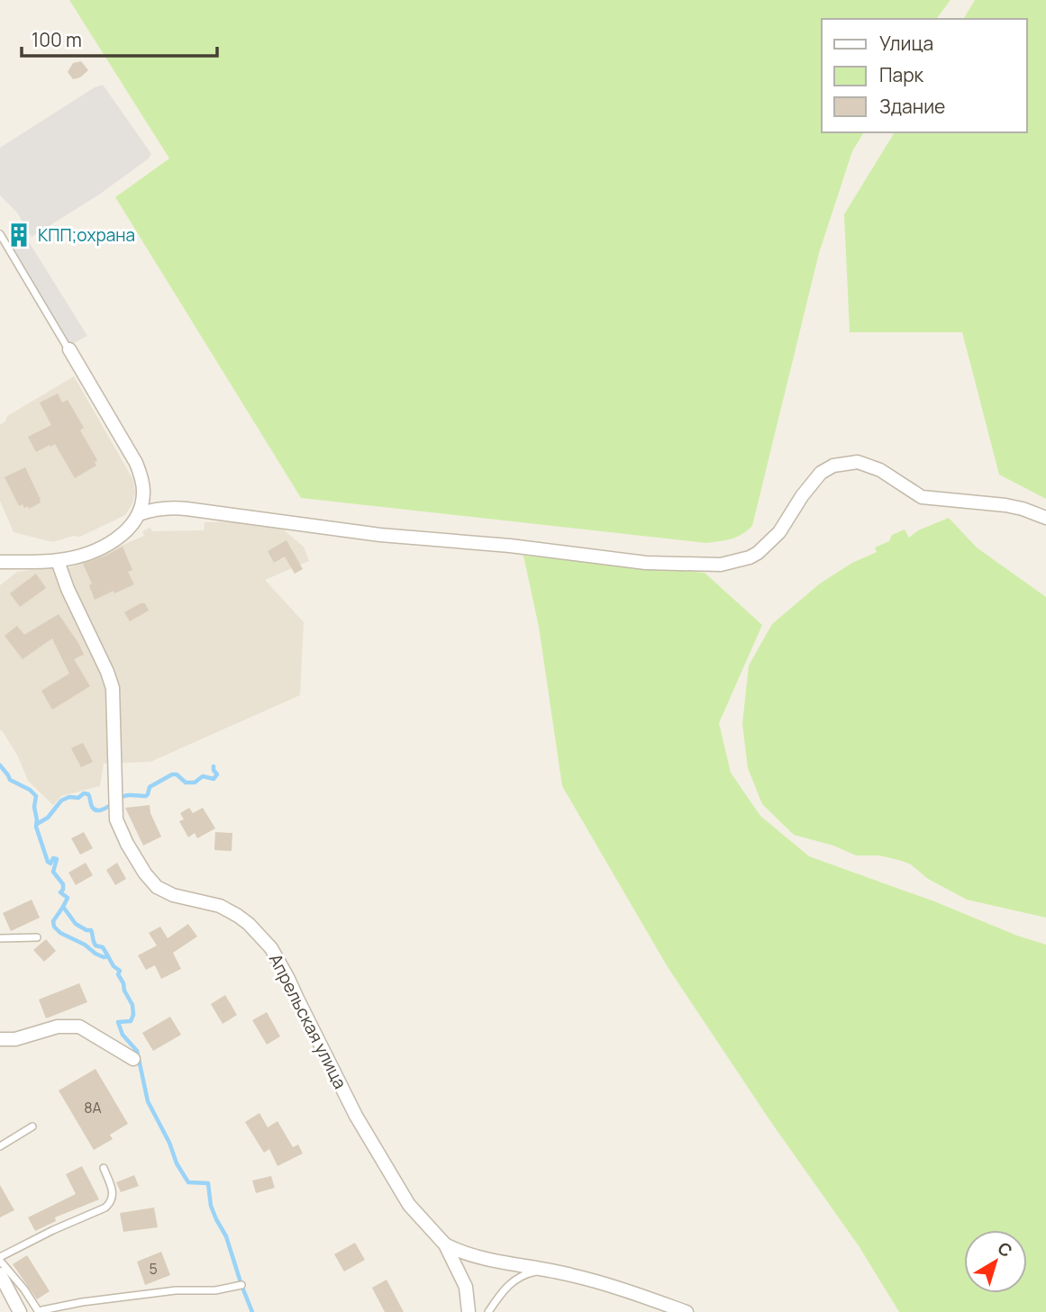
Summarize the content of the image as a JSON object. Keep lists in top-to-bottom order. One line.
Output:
{"streets":{"street":["Апрельская улица"]},"places":{"building":["КПП;охрана"]},"house_numbers":["8А","5"],"legend":["Улица","Парк","Здание"],"scale_bar":"100 m","north":"top right"}
